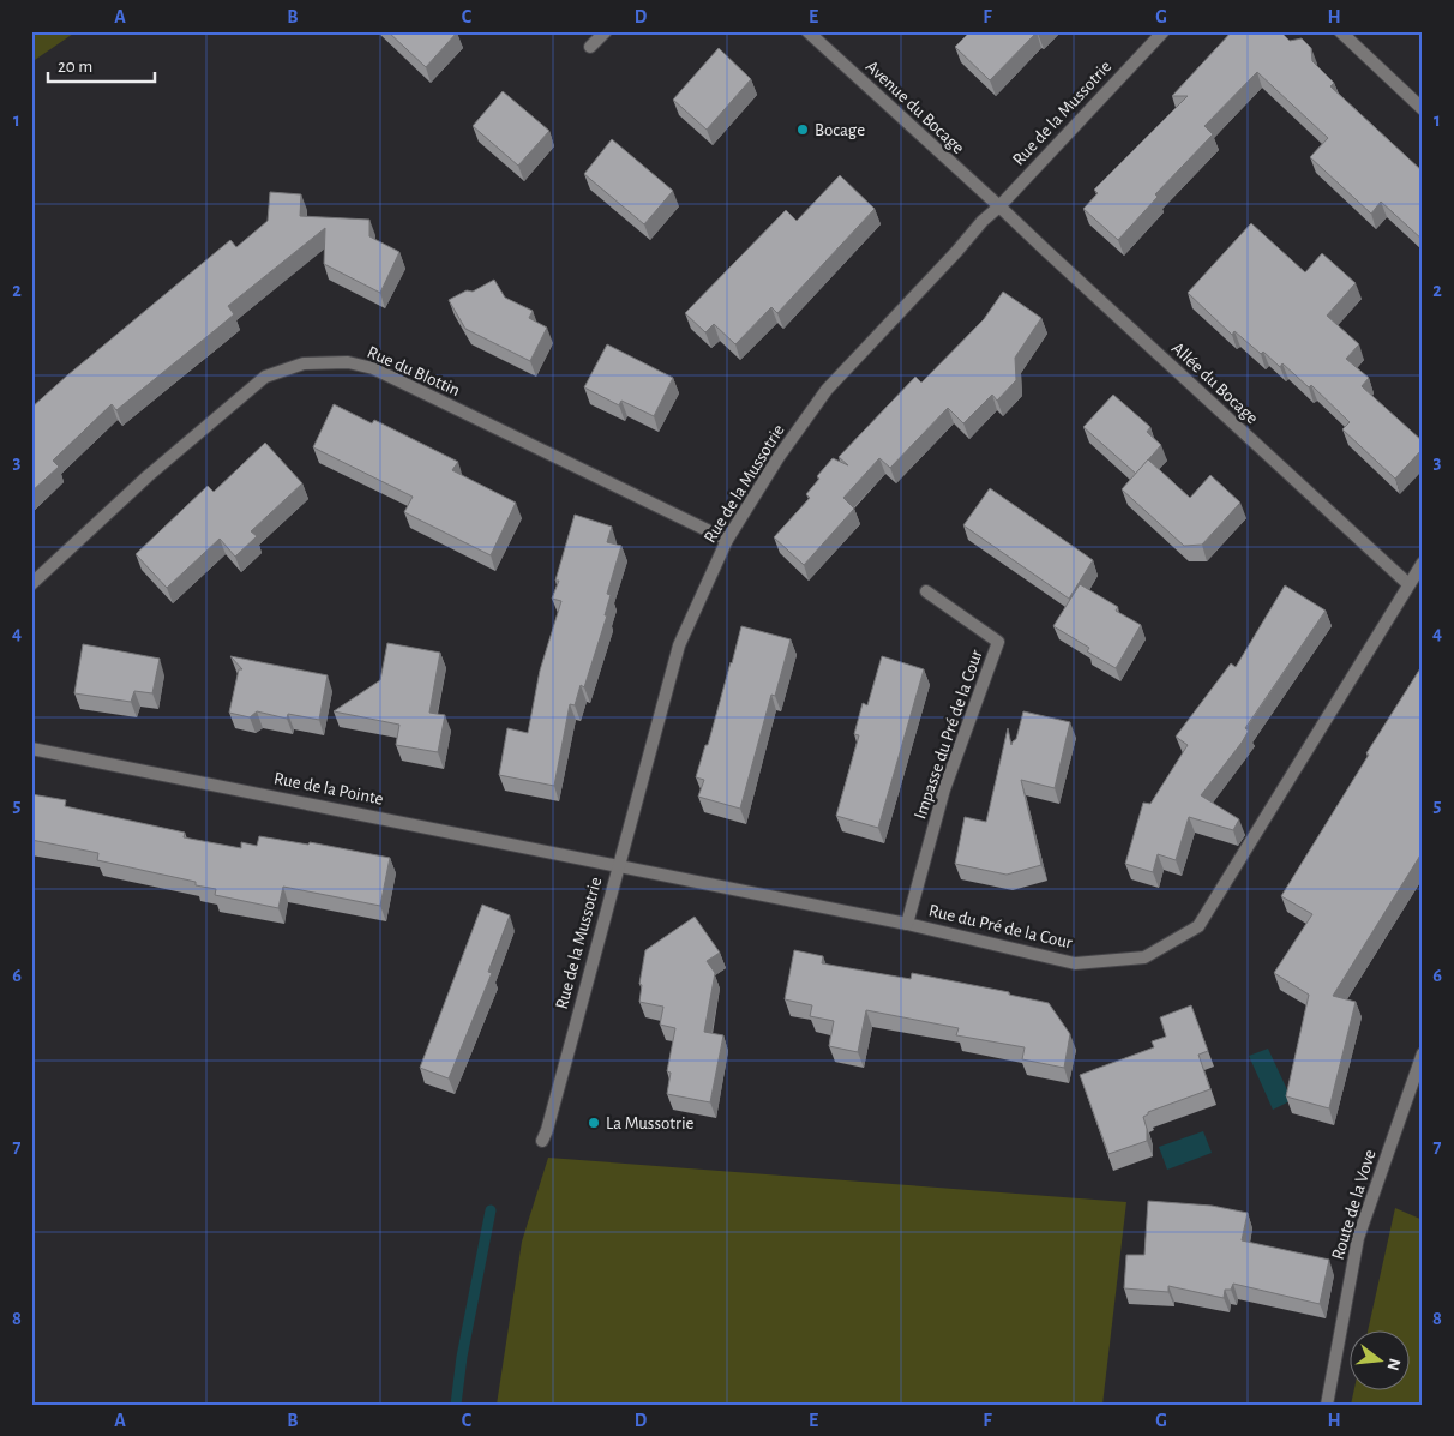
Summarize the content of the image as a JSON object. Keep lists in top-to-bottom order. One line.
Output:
{"streets":{"street":["Avenue du Bocage","Rue de la Mussotrie","Rue du Blottin","Allée du Bocage","Impasse du Pré de la Cour","Rue de la Pointe","Rue du Pré de la Cour","Route de la Vove"]},"crossings":[["Avenue du Bocage","Rue de la Mussotrie"],["Avenue du Bocage","Allée du Bocage"],["Rue de la Mussotrie","Rue du Blottin"],["Rue de la Mussotrie","Allée du Bocage"],["Rue de la Mussotrie","Rue de la Pointe"],["Rue de la Mussotrie","Rue du Pré de la Cour"],["Allée du Bocage","Rue du Pré de la Cour"],["Impasse du Pré de la Cour","Rue du Pré de la Cour"],["Rue de la Pointe","Rue du Pré de la Cour"]],"places":["Bocage","La Mussotrie"],"scale_bar":"20 m","north":"right","grid":{"columns":["A","B","C","D","E","F","G","H"],"rows":["1","2","3","4","5","6","7","8"]}}
